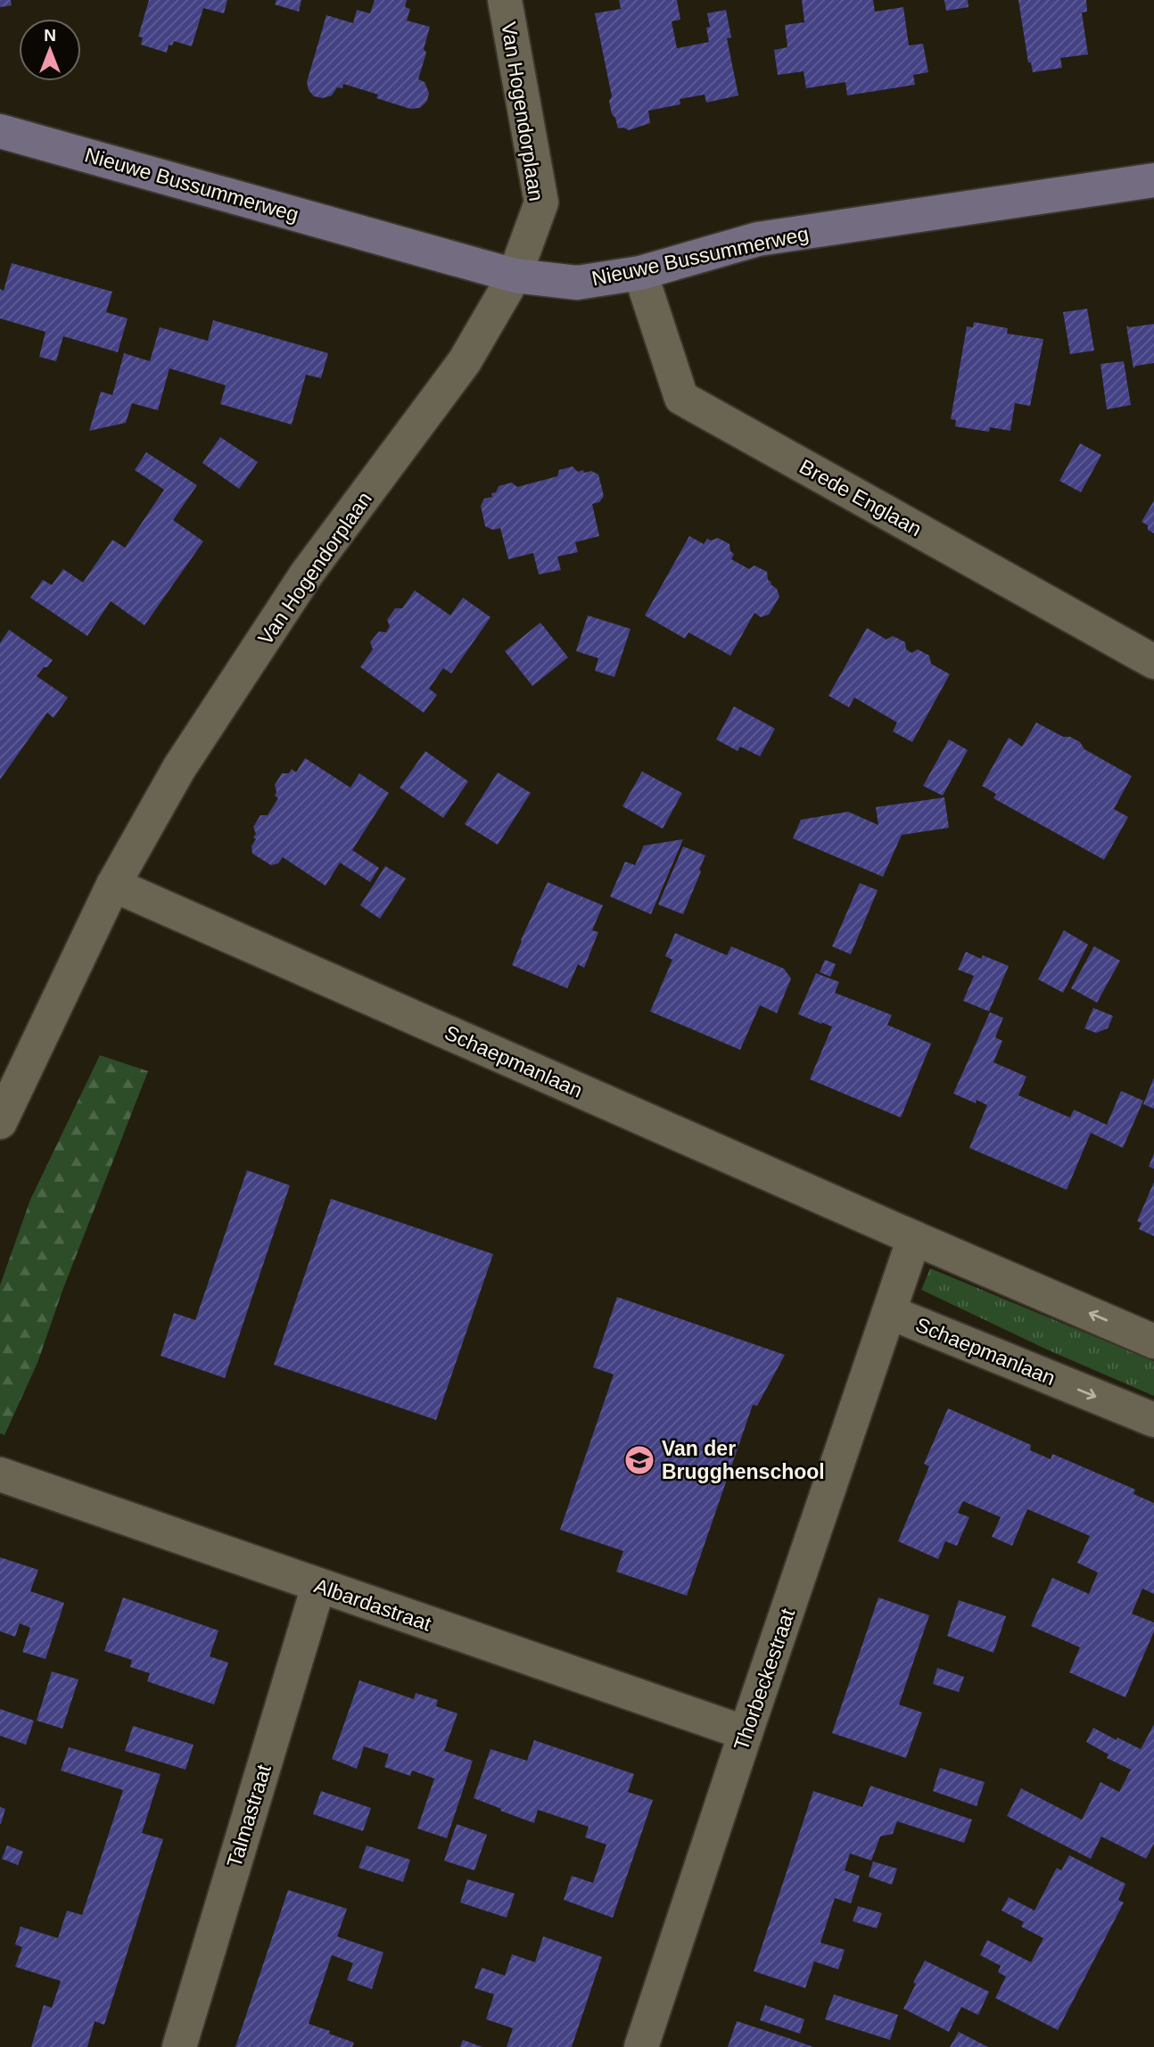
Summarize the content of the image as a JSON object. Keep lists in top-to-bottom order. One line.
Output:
{"streets":{"main road":["Nieuwe Bussummerweg"],"street":["Van Hogendorplaan","Brede Englaan","Schaepmanlaan","Albardastraat","Thorbeckestraat","Talmastraat"]},"crossings":[["Van Hogendorplaan","Nieuwe Bussummerweg"],["Van Hogendorplaan","Schaepmanlaan"],["Nieuwe Bussummerweg","Brede Englaan"],["Schaepmanlaan","Thorbeckestraat"],["Albardastraat","Thorbeckestraat"],["Albardastraat","Talmastraat"]],"places":{"school or university":["Van der Brugghenschool"]},"north":"top"}
